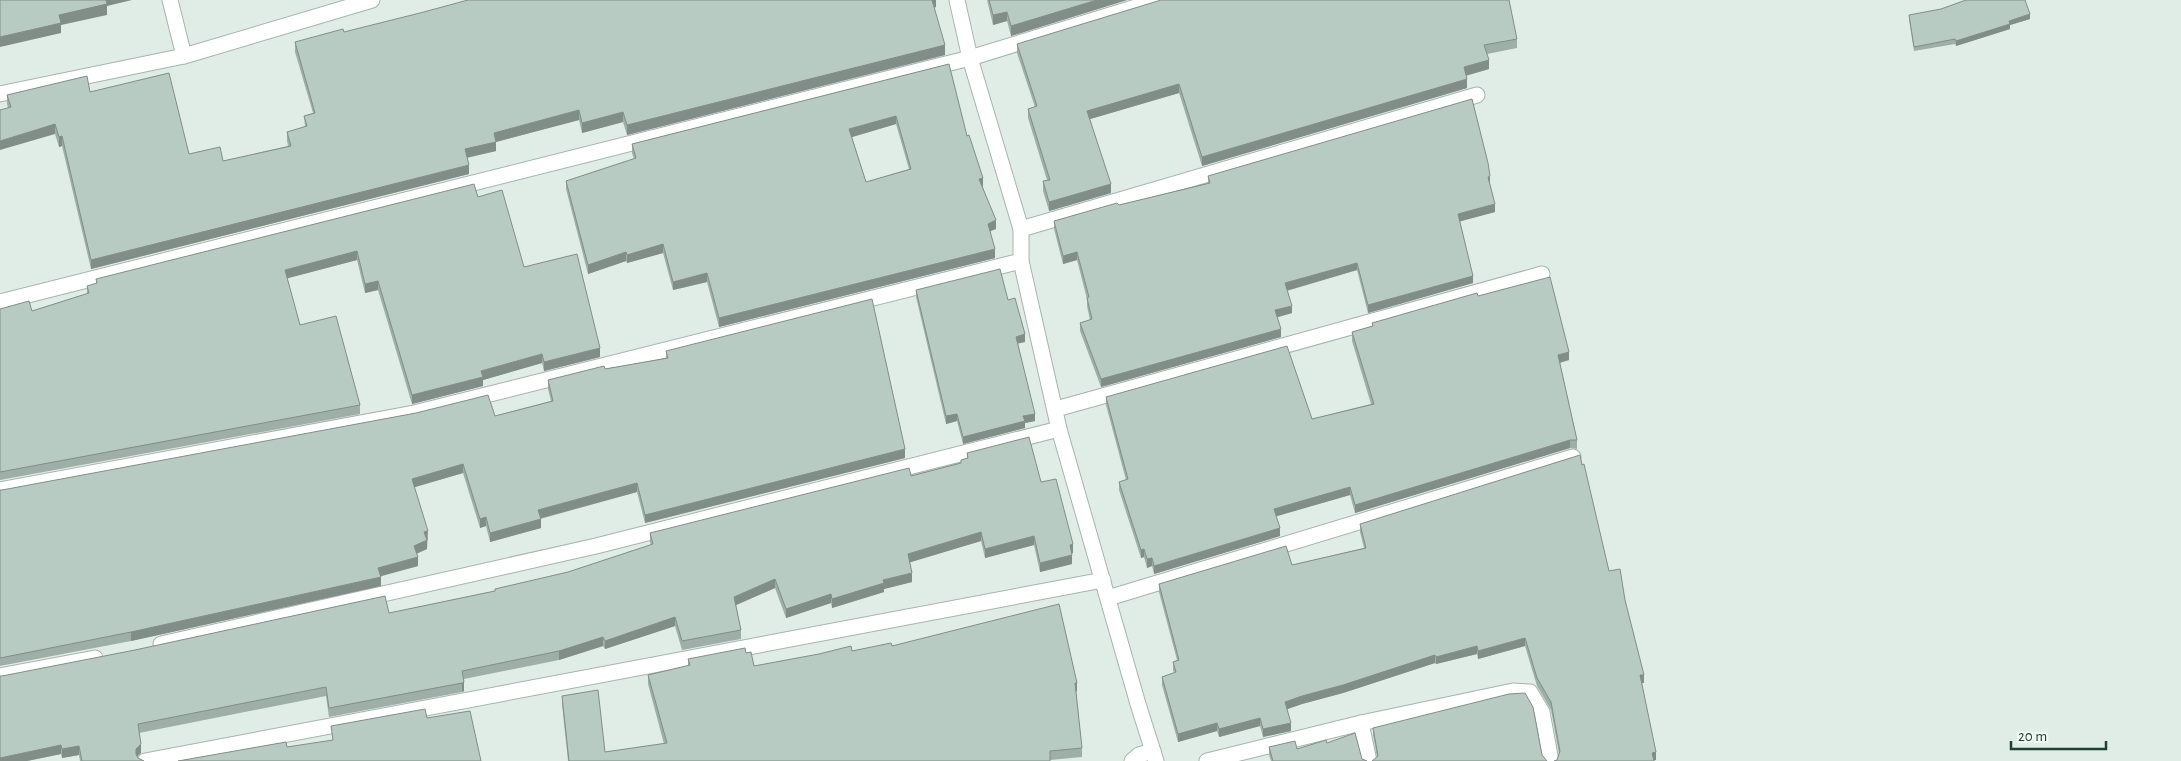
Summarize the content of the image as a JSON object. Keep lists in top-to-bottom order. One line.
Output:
{"scale_bar":"20 m"}
